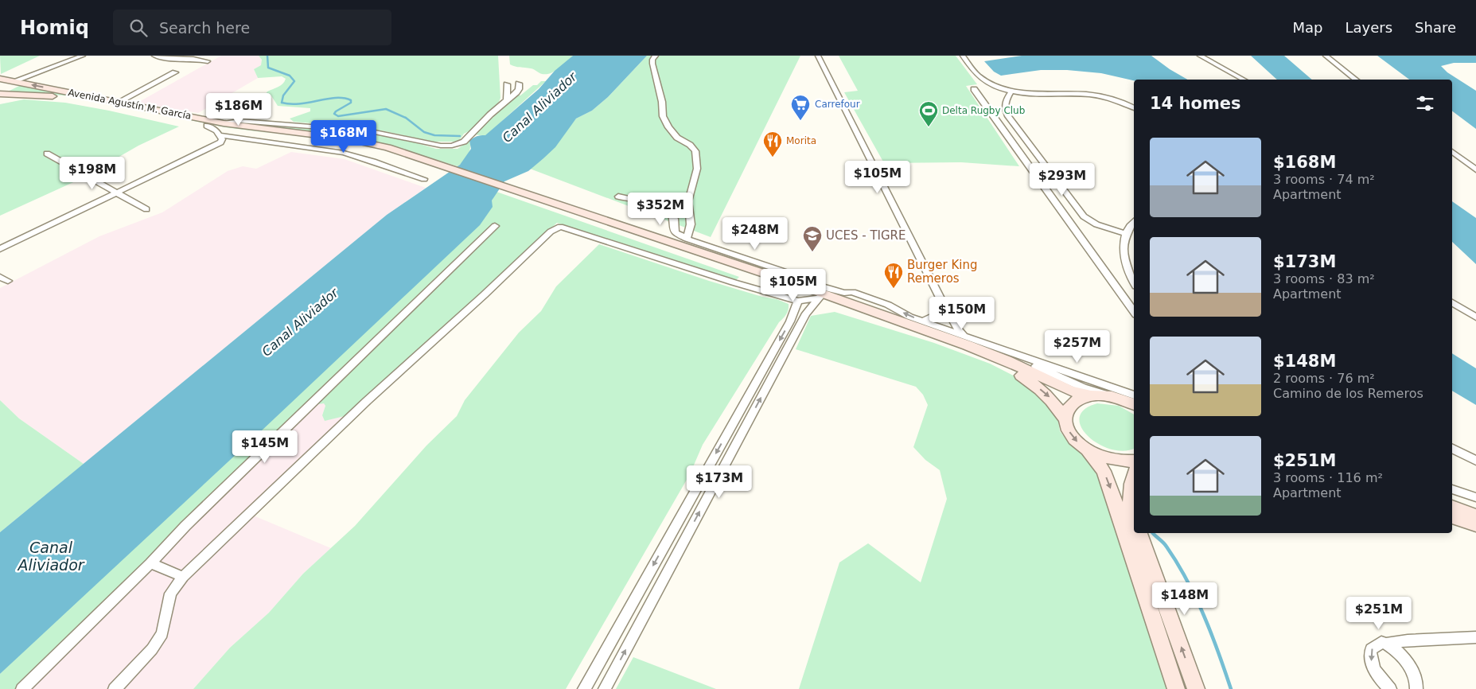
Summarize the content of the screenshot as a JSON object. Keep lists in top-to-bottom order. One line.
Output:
{"streets":{"main road":["Avenida Agustín M. García"]},"water":["Canal Aliviador"],"places":{"supermarket":["Carrefour"],"sports":["Delta Rugby Club"],"restaurant":["Morita","Burger King Remeros"],"school or university":["UCES - TIGRE"]},"page":{"header":"Homiq","search":"Search here","nav":["Map","Layers","Share"],"heading":"14 homes","price":["$186M","$168M","$198M","$105M","$293M","$352M","$248M","$105M","$150M","$257M","$145M","$173M","$148M","$251M"],"list":[{"name":"$168M","note":"3 rooms · 74 m² · Apartment"},{"name":"$173M","note":"3 rooms · 83 m² · Apartment"},{"name":"$148M","note":"2 rooms · 76 m² · Camino de los Remeros"},{"name":"$251M","note":"3 rooms · 116 m² · Apartment"}]}}
